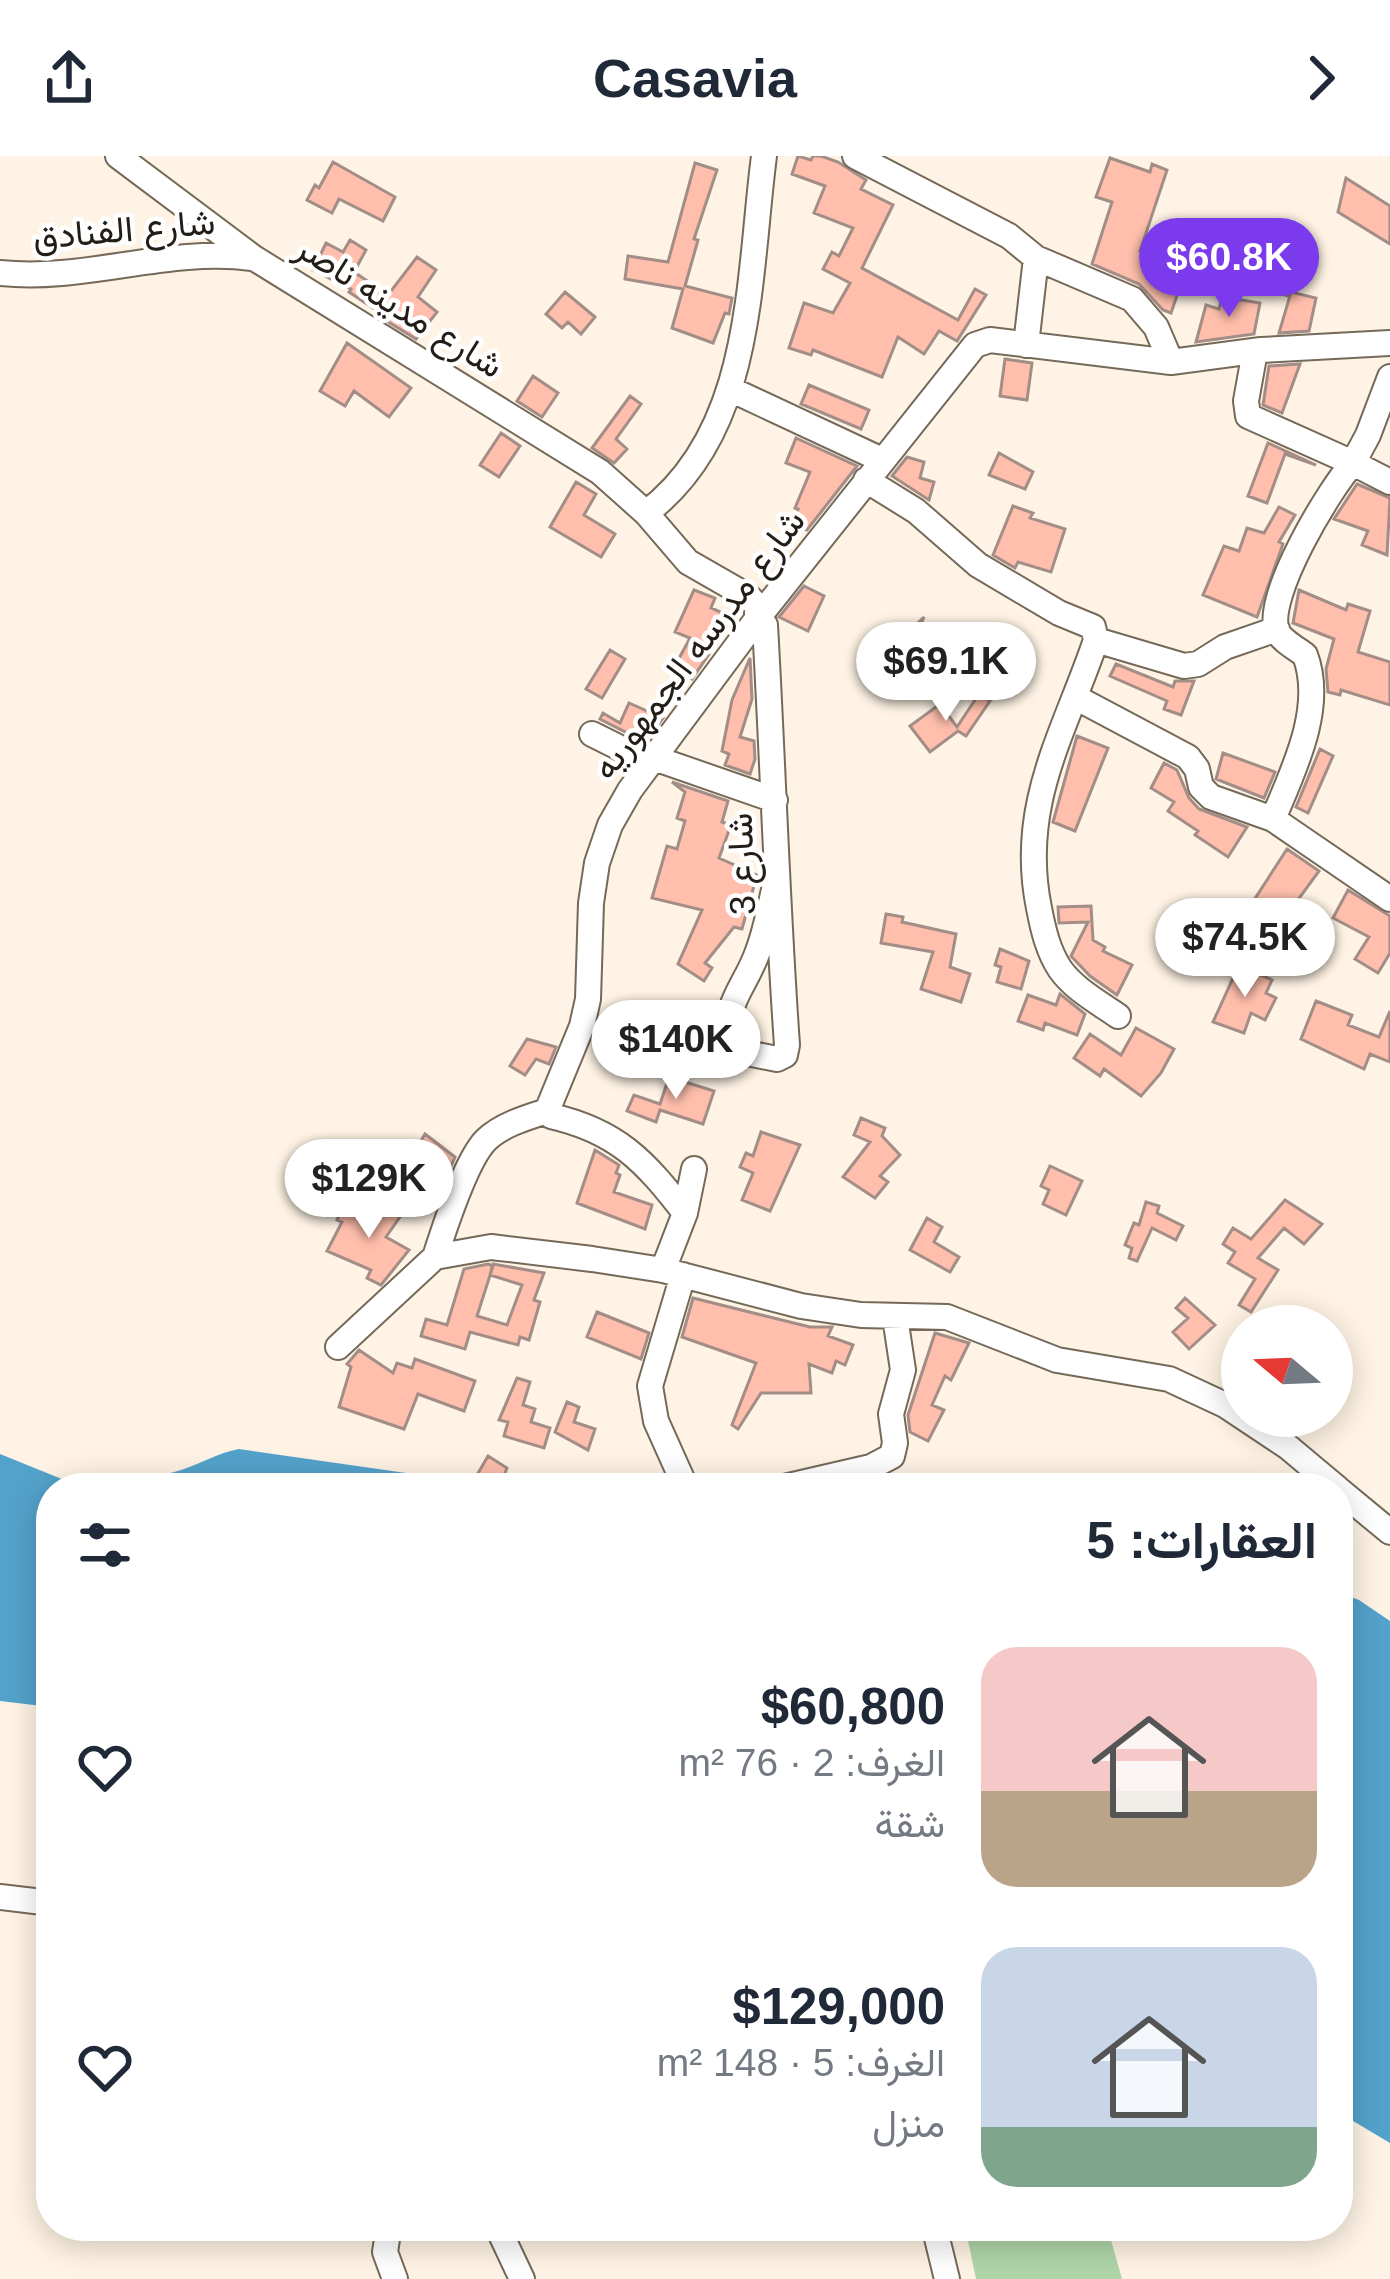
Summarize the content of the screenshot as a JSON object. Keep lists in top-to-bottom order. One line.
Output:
{"streets":{"street":["شارع الفنادق","شارع مدينه ناصر","شارع مدرسه الجمهوريه","شارع 3"]},"crossings":[["شارع الفنادق","شارع مدينه ناصر"],["شارع مدينه ناصر","شارع مدرسه الجمهوريه"],["شارع مدينه ناصر","شارع 3"],["شارع مدرسه الجمهوريه","شارع 3"]],"north":"left","page":{"header":"Casavia","price":["$60.8K","$69.1K","$74.5K","$140K","$129K"],"heading":"العقارات: 5","list":[{"name":"$60,800","note":"الغرف: 2 · 76 m² · شقة"},{"name":"$129,000","note":"الغرف: 5 · 148 m² · منزل"}]}}
